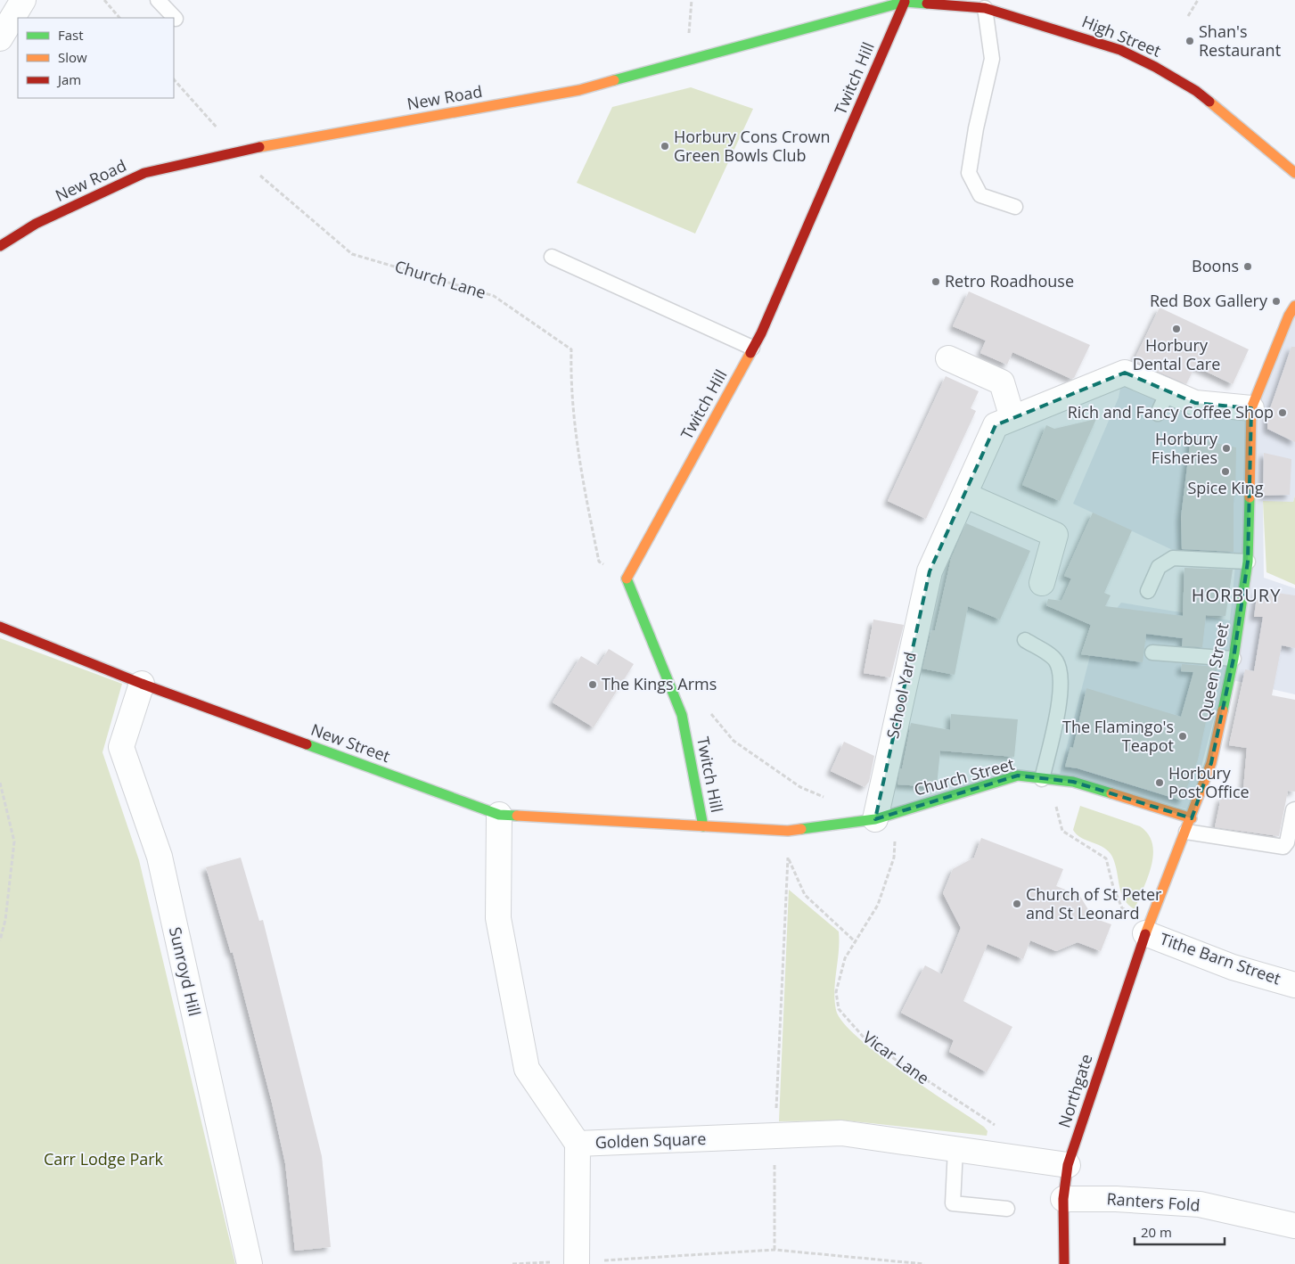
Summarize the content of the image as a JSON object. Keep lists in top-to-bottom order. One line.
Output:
{"streets":{"street":["High Street","Twitch Hill","New Road","Queen Street","School Yard","New Street","Church Street","Tithe Barn Street","Sunroyd Hill","Northgate","Golden Square","Ranters Fold"],"path":["Church Lane","Vicar Lane"]},"crossings":[["High Street","Twitch Hill"],["High Street","New Road"],["Twitch Hill","New Road"],["Twitch Hill","Church Lane"],["Twitch Hill","New Street"],["Twitch Hill","Church Street"],["New Road","Church Lane"],["Queen Street","School Yard"],["Queen Street","Church Street"],["Queen Street","Tithe Barn Street"],["Queen Street","Northgate"],["School Yard","Church Street"],["School Yard","Vicar Lane"],["New Street","Church Street"],["New Street","Sunroyd Hill"],["New Street","Golden Square"],["Church Street","Vicar Lane"],["Tithe Barn Street","Northgate"],["Vicar Lane","Golden Square"],["Northgate","Golden Square"],["Northgate","Ranters Fold"]],"districts":["HORBURY"],"parks":["Carr Lodge Park"],"places":["Shan's Restaurant","Horbury Cons Crown Green Bowls Club","Boons","Retro Roadhouse","Red Box Gallery","Horbury Dental Care","Rich and Fancy Coffee Shop","Horbury Fisheries","Spice King","The Kings Arms","The Flamingo's Teapot","Horbury Post Office","Church of St Peter and St Leonard"],"legend":["Fast","Slow","Jam"],"scale_bar":"20 m"}
